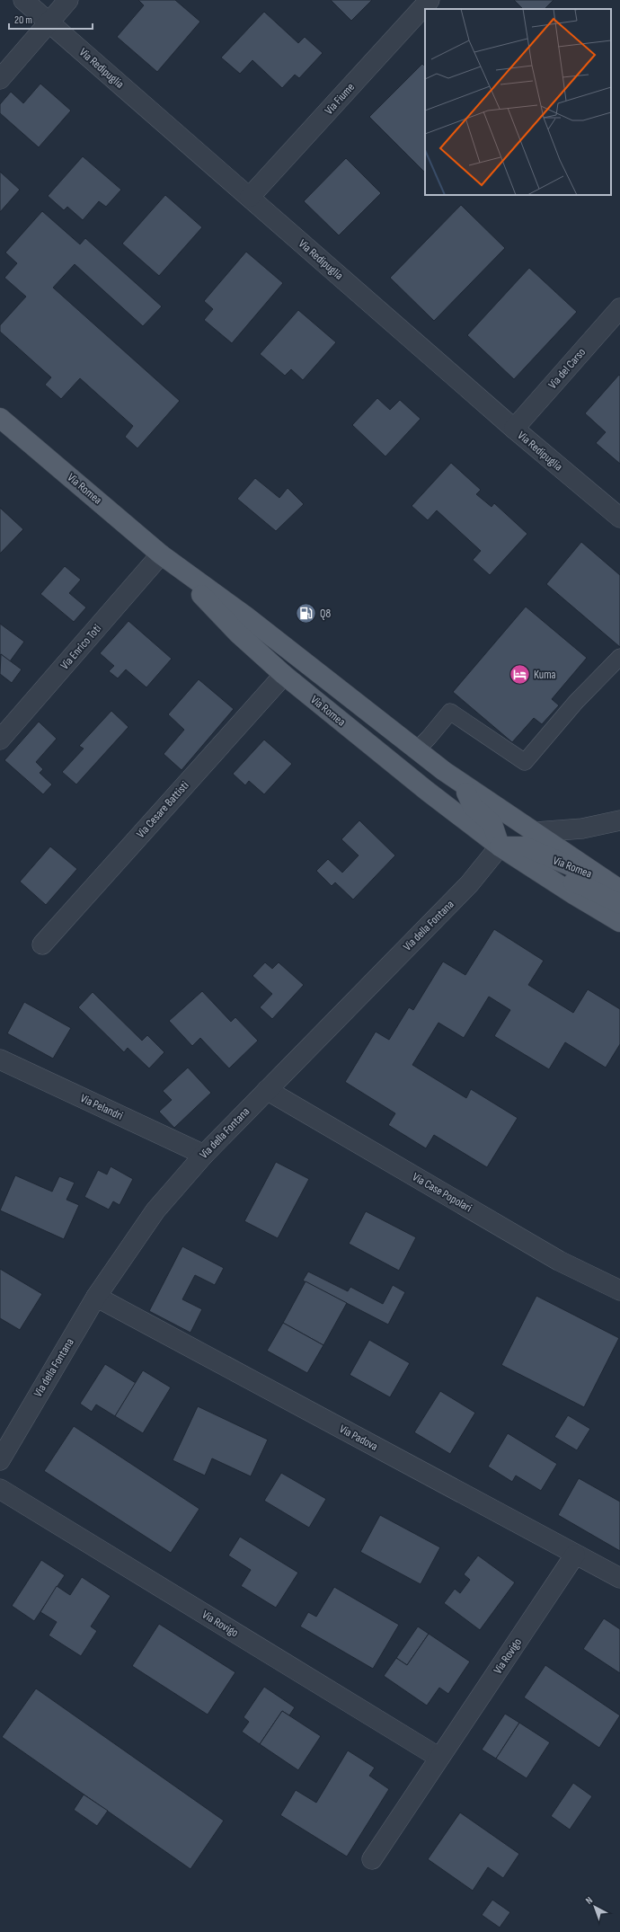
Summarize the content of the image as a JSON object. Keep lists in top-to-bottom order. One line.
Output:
{"streets":{"main road":["Via Romea"],"street":["Via Redipuglia","Via Fiume","Via del Carso","Via Enrico Toti","Via Cesare Battisti","Via della Fontana","Via Pelandri","Via Case Popolari","Via Padova","Via Rovigo"]},"crossings":[["Via Redipuglia","Via Fiume"],["Via Redipuglia","Via del Carso"],["Via Romea","Via Enrico Toti"],["Via Romea","Via Cesare Battisti"],["Via Romea","Via della Fontana"],["Via della Fontana","Via Pelandri"],["Via della Fontana","Via Case Popolari"],["Via della Fontana","Via Padova"],["Via Padova","Via Rovigo"]],"places":{"fuel station":["Q8"],"hotel":["Kuma"]},"scale_bar":"20 m","north":"top left"}
